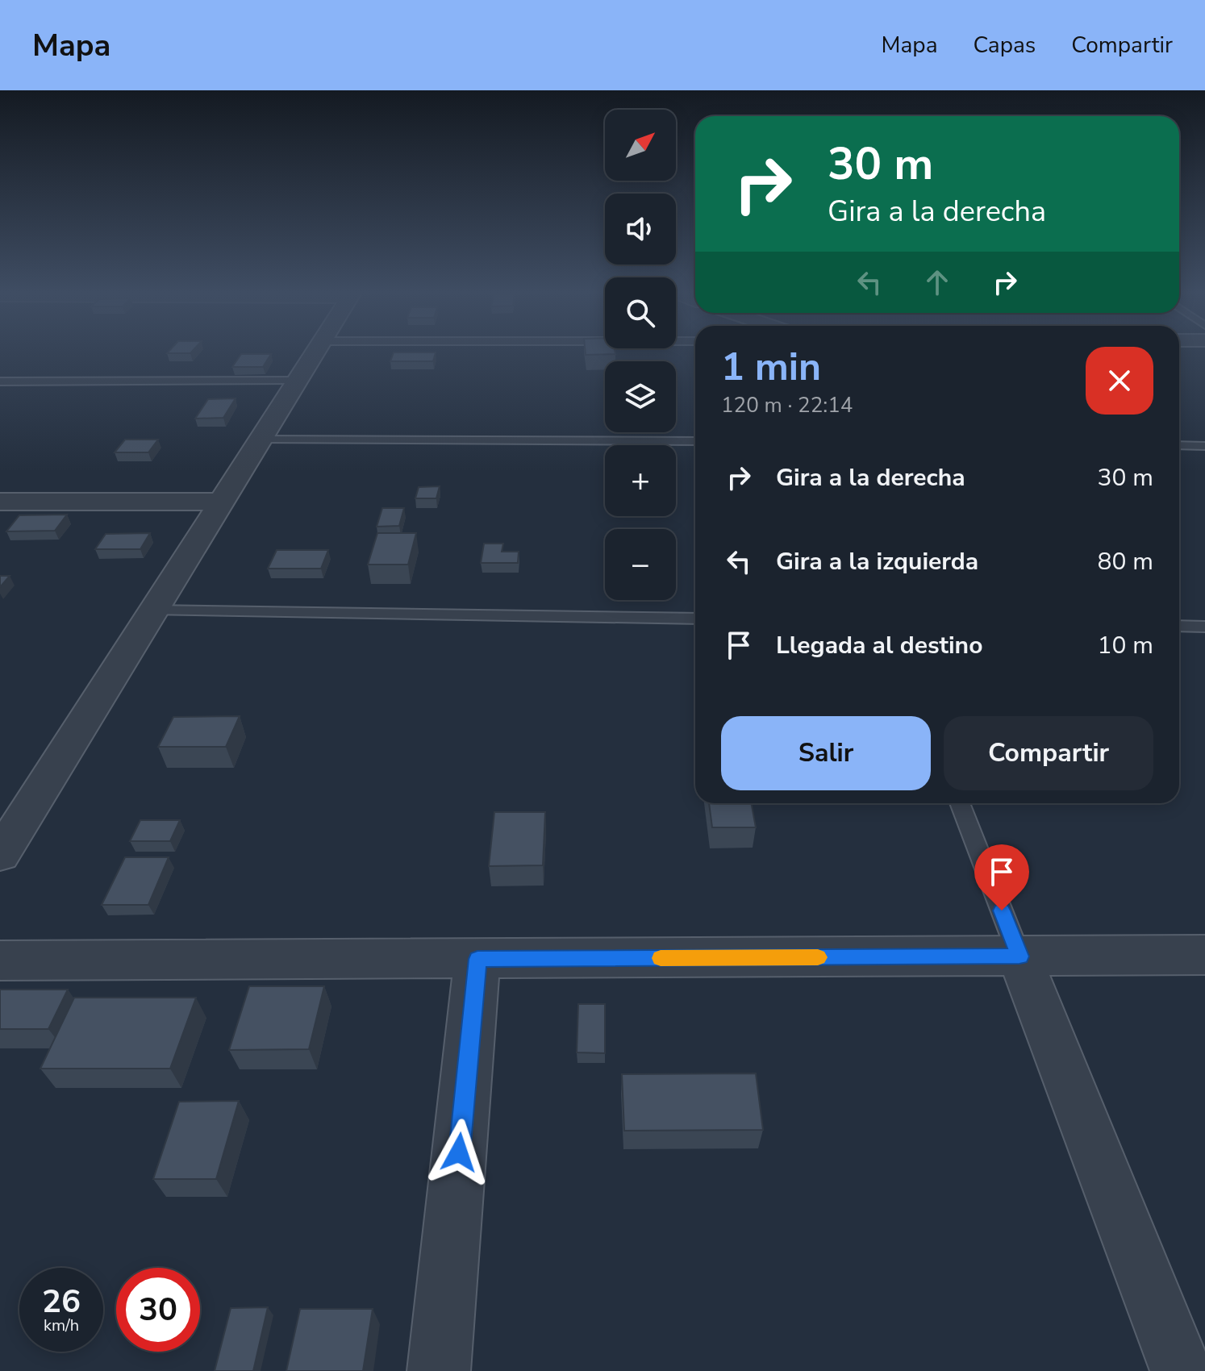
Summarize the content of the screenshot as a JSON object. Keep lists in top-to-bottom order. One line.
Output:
{"north":"top right","page":{"header":"Mapa","nav":["Mapa","Capas","Compartir"],"map_buttons":["+","−"],"turn":["30 m","Gira a la derecha"],"heading":["1 min","120 m · 22:14"],"list":[{"name":"Gira a la derecha","value":"30 m"},{"name":"Gira a la izquierda","value":"80 m"},{"name":"Llegada al destino","value":"10 m"}],"buttons":["Salir","Compartir"],"speed":"26 km/h","limit":"30"}}
